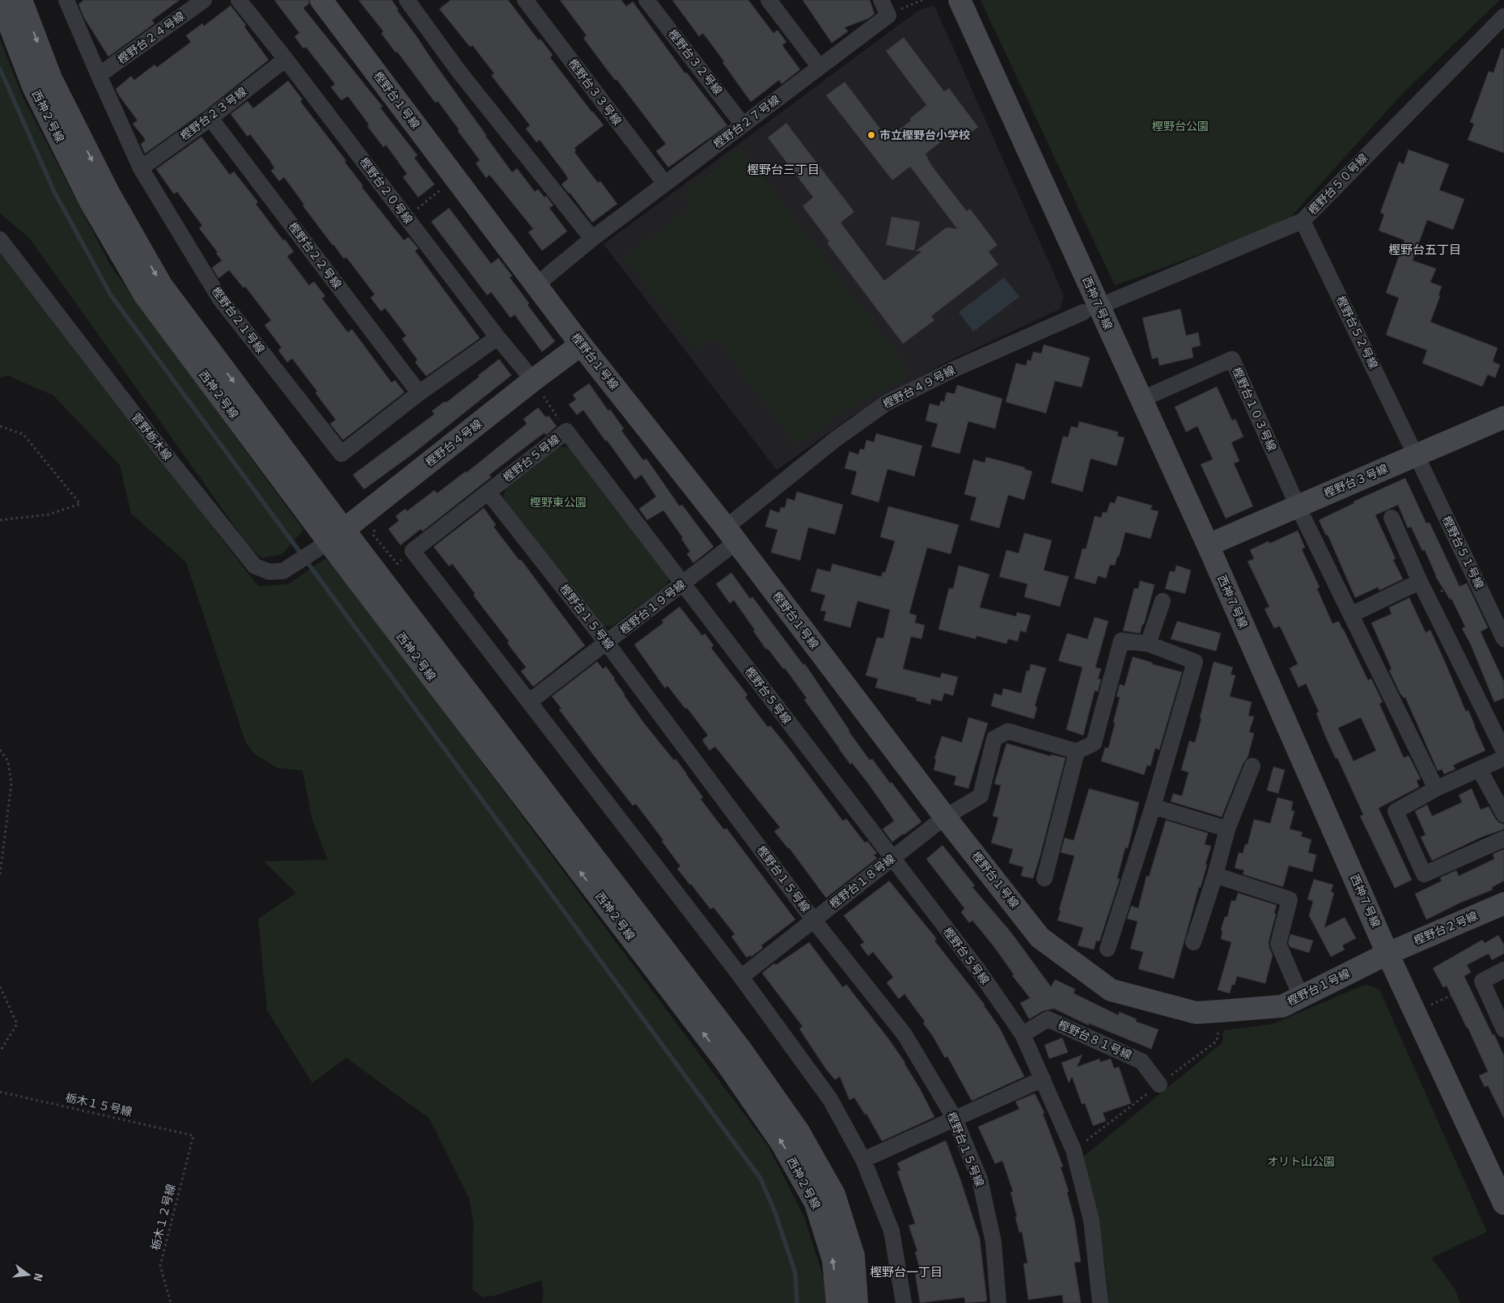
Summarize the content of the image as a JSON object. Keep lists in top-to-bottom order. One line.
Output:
{"streets":{"street":["樫野台２４号線","樫野台３２号線","樫野台３３号線","樫野台１号線","樫野台２３号線","西神２号線","樫野台２７号線","樫野台５０号線","樫野台２０号線","樫野台２２号線","西神７号線","樫野台２１号線","樫野台５２号線","樫野台４９号線","樫野台１０３号線","菅野栃木線","樫野台４号線","樫野台５号線","樫野台３号線","樫野台５１号線","樫野台１９号線","樫野台１５号線","樫野台１８号線","樫野台２号線","樫野台８１号線"],"path":["栃木１５号線","栃木１２号線"]},"crossings":[["樫野台２４号線","樫野台２１号線"],["樫野台３２号線","樫野台２７号線"],["樫野台３３号線","樫野台２７号線"],["樫野台１号線","樫野台２７号線"],["樫野台１号線","西神７号線"],["樫野台１号線","樫野台４９号線"],["樫野台１号線","樫野台４号線"],["樫野台１号線","樫野台１９号線"],["樫野台１号線","樫野台１８号線"],["樫野台１号線","樫野台２号線"],["樫野台２３号線","樫野台２０号線"],["樫野台２３号線","樫野台２２号線"],["樫野台２３号線","樫野台２１号線"],["西神２号線","菅野栃木線"],["西神２号線","樫野台４号線"],["樫野台５０号線","樫野台５２号線"],["樫野台２０号線","樫野台２１号線"],["樫野台２０号線","樫野台４号線"],["樫野台２２号線","樫野台２１号線"],["西神７号線","樫野台１０３号線"],["西神７号線","樫野台３号線"],["西神７号線","樫野台２号線"],["樫野台４９号線","樫野台１９号線"],["樫野台１０３号線","樫野台３号線"],["菅野栃木線","樫野台４号線"],["樫野台５号線","樫野台１９号線"],["樫野台５号線","樫野台１５号線"],["樫野台５号線","樫野台１８号線"],["樫野台５号線","樫野台８１号線"],["樫野台１９号線","樫野台１５号線"],["樫野台１５号線","樫野台１８号線"],["栃木１５号線","栃木１２号線"]],"districts":["樫野台三丁目","樫野台五丁目","樫野台一丁目"],"parks":["樫野台公園","樫野東公園","オリト山公園"],"places":["市立樫野台小学校"],"north":"right"}
